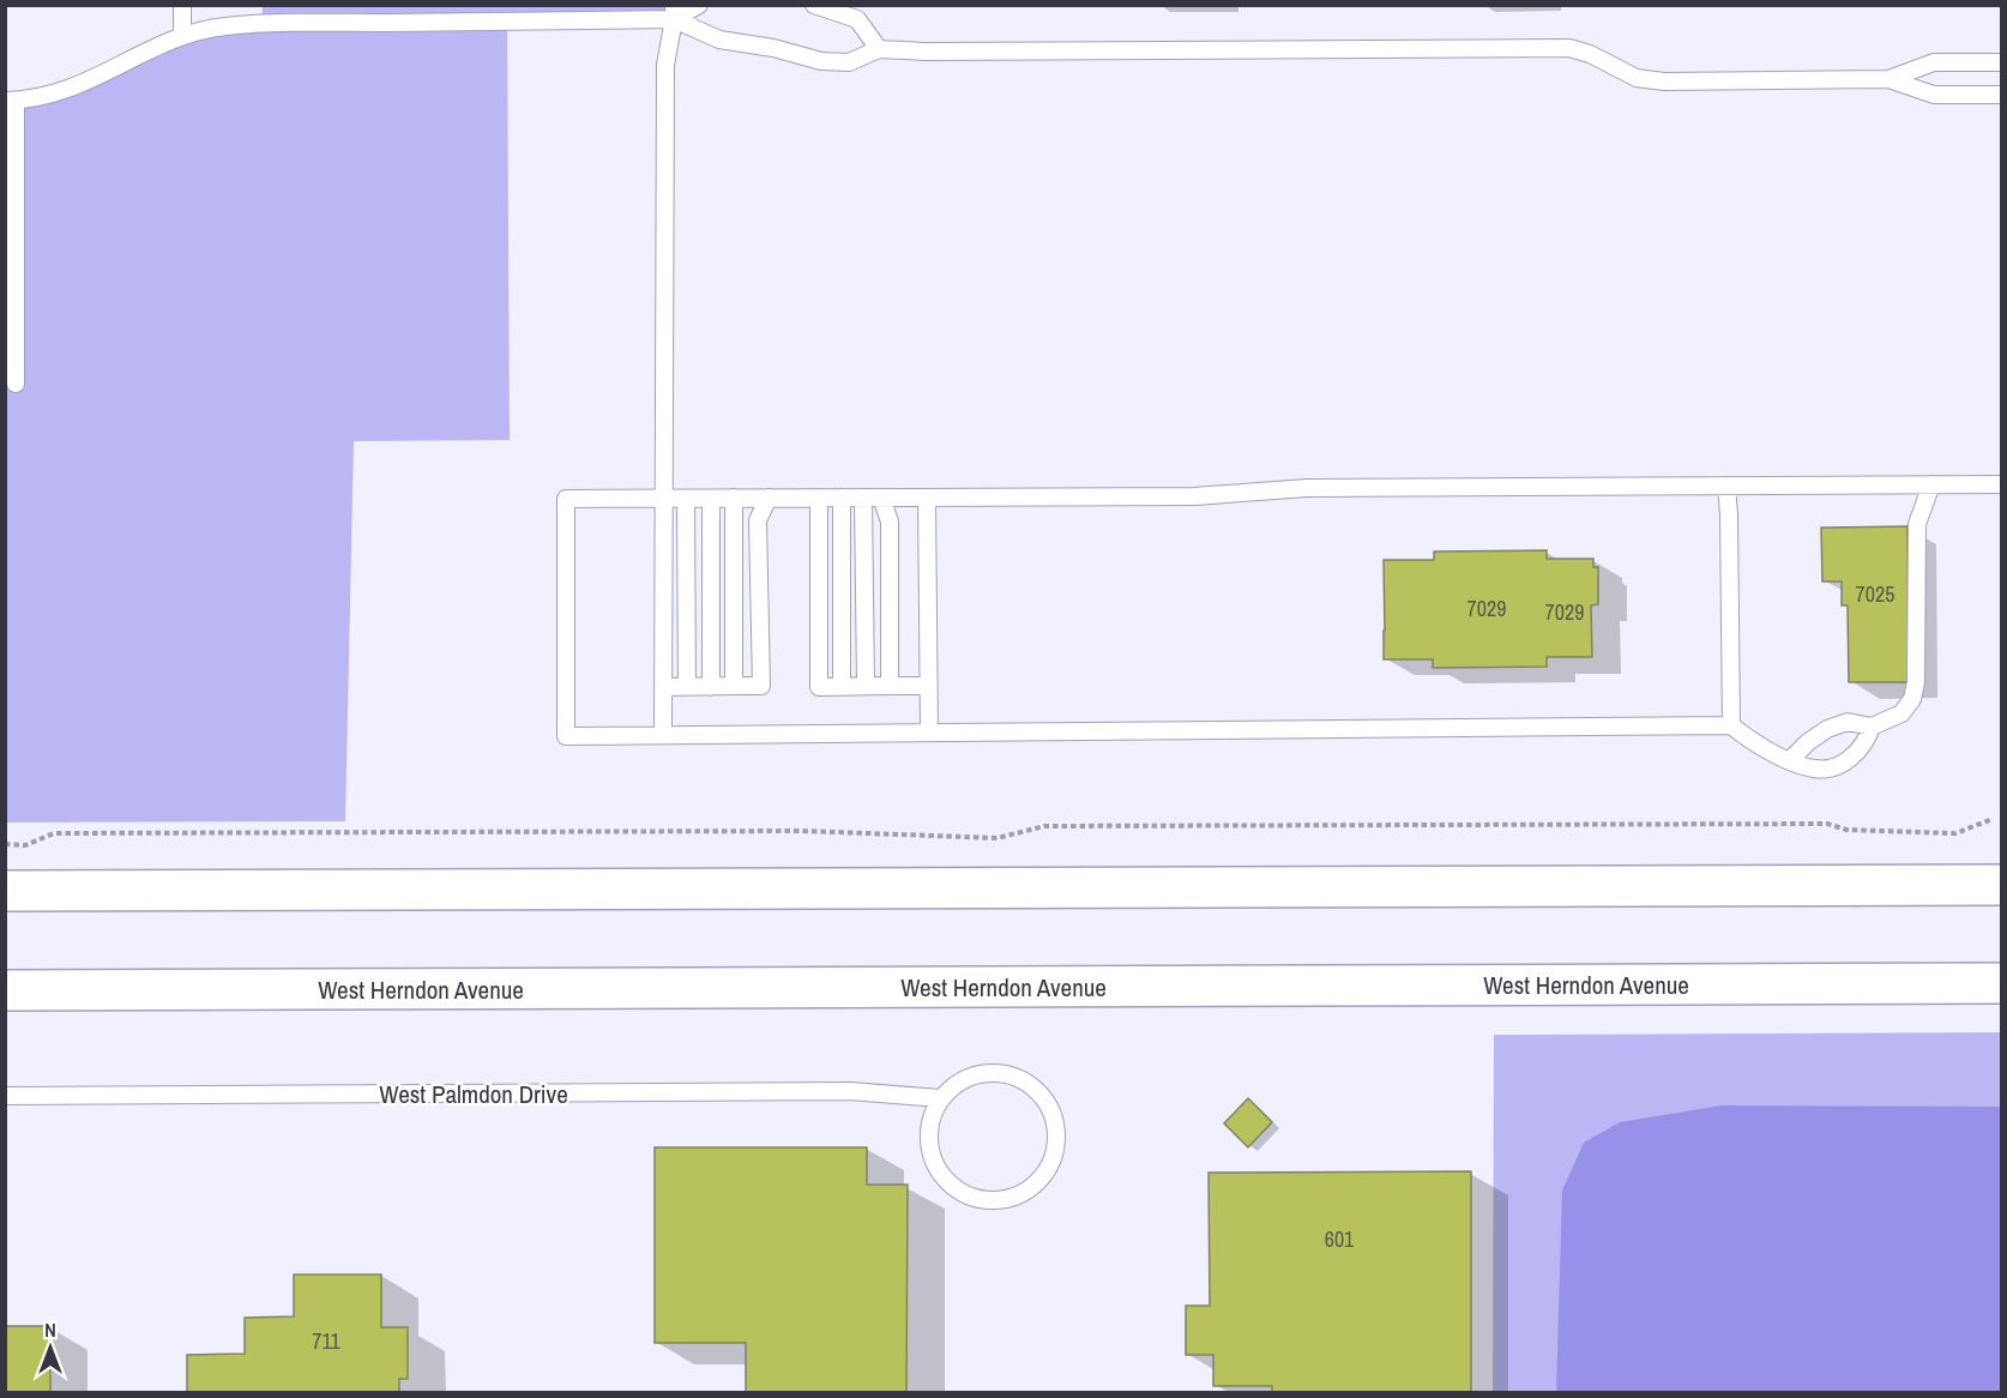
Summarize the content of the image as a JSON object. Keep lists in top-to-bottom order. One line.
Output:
{"streets":{"main road":["West Herndon Avenue"],"lane":["West Palmdon Drive"]},"house_numbers":["7025","7029","7029","601","711"],"north":"top"}
